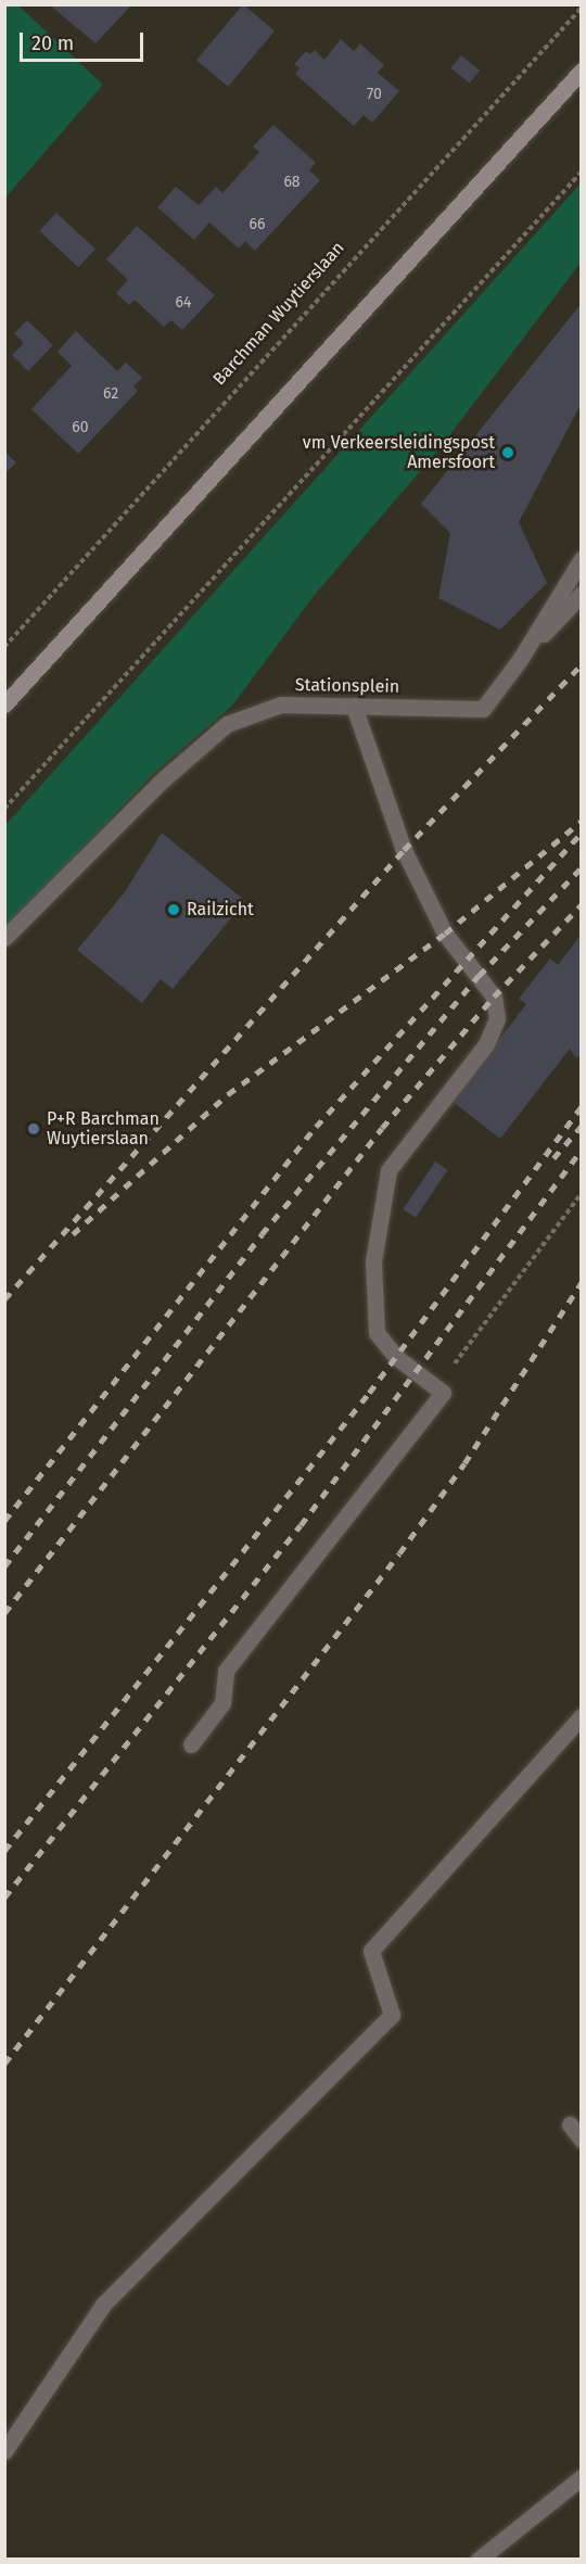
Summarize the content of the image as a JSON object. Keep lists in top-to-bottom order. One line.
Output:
{"streets":{"lane":["Stationsplein"],"path":["Barchman Wuytierslaan"]},"places":["vm Verkeersleidingspost Amersfoort","Railzicht","P+R Barchman Wuytierslaan"],"house_numbers":["70","68","66","64","62","60"],"scale_bar":"20 m"}
